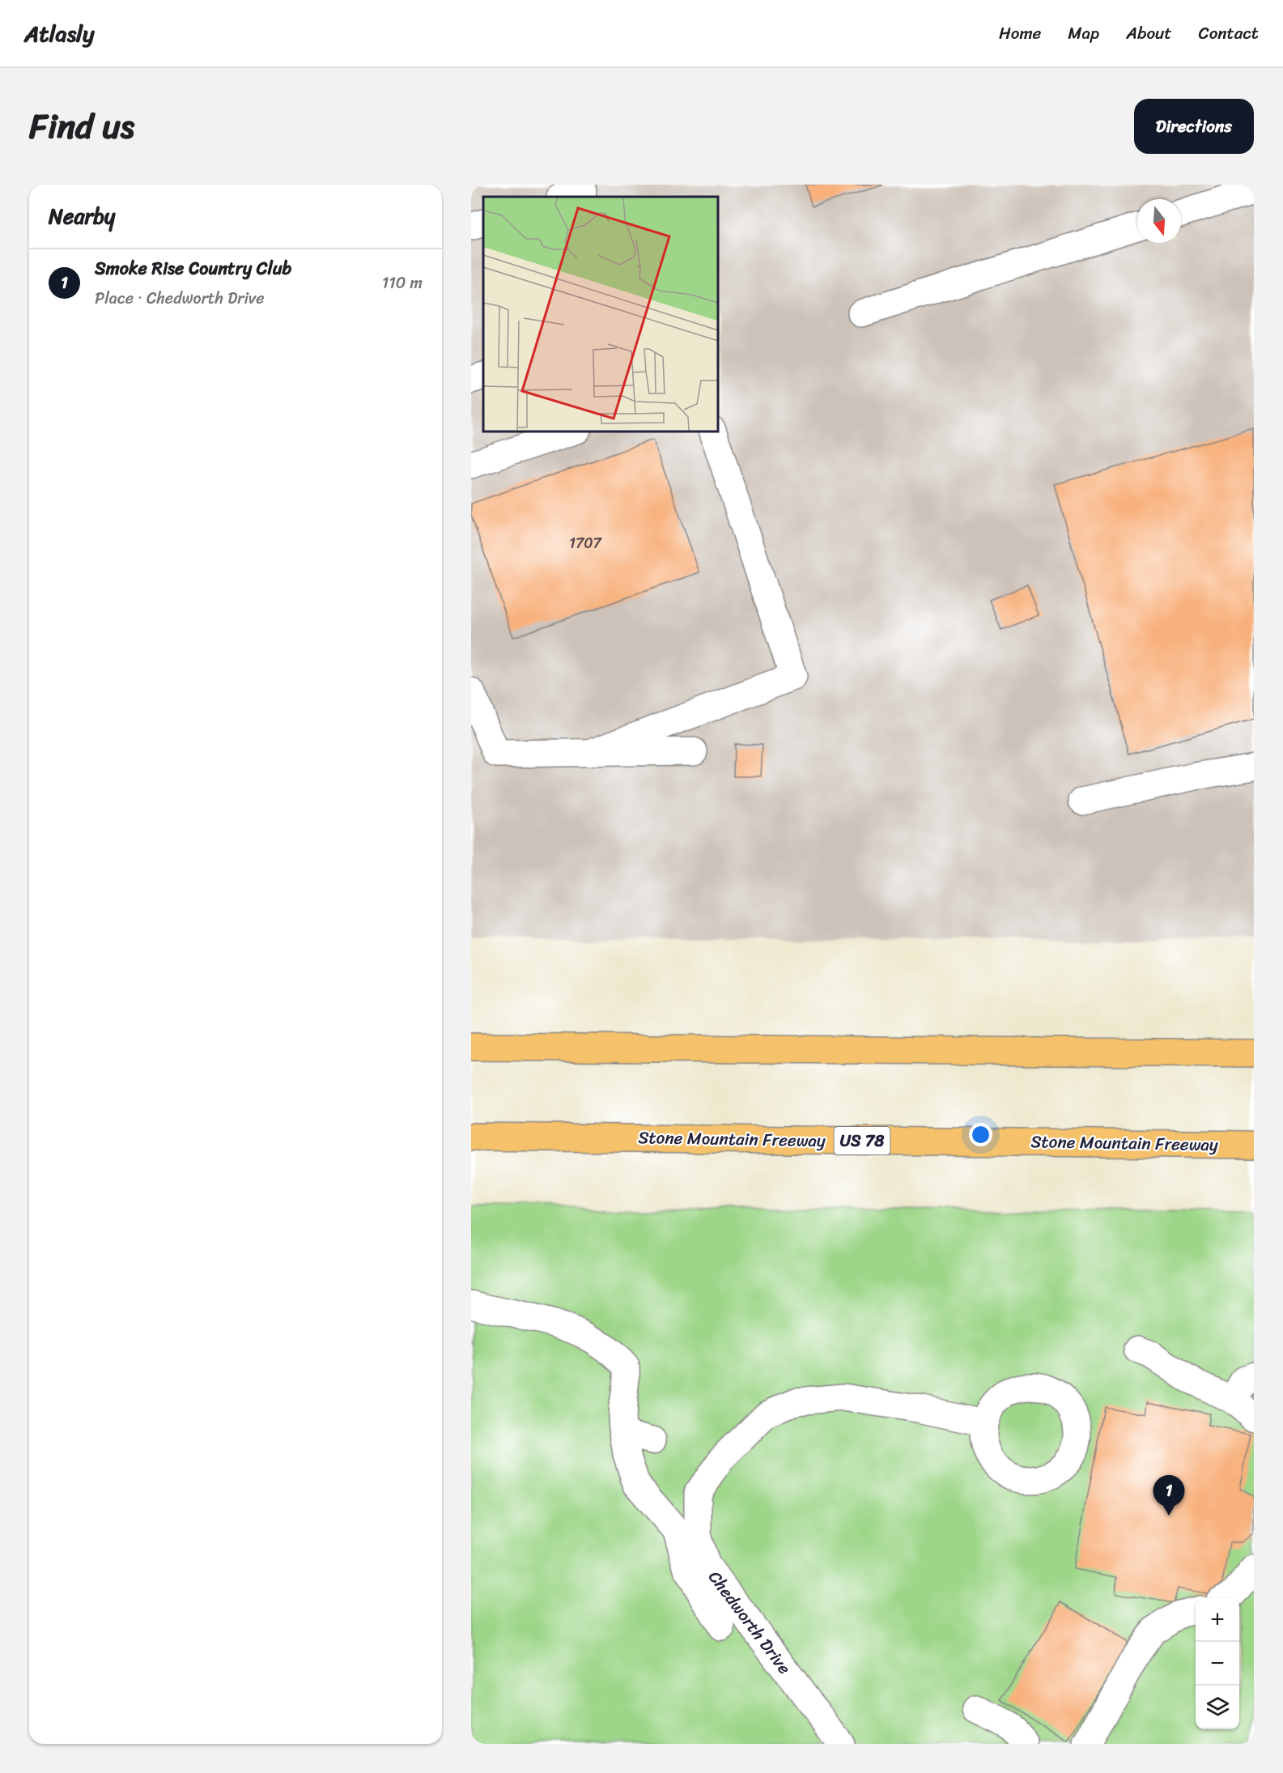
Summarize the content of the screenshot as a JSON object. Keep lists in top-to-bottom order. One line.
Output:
{"streets":{"highway":["Stone Mountain Freeway","US 78"],"street":["Chedworth Drive"]},"house_numbers":["1707"],"north":"bottom","page":{"header":"Atlasly","nav":["Home","Map","About","Contact"],"title":"Find us","buttons":"Directions","heading":"Nearby","list":[{"mark":"1","name":"Smoke Rise Country Club","note":"Place · Chedworth Drive","value":"110 m"}],"pins":"1","map_buttons":["+","−"]}}
